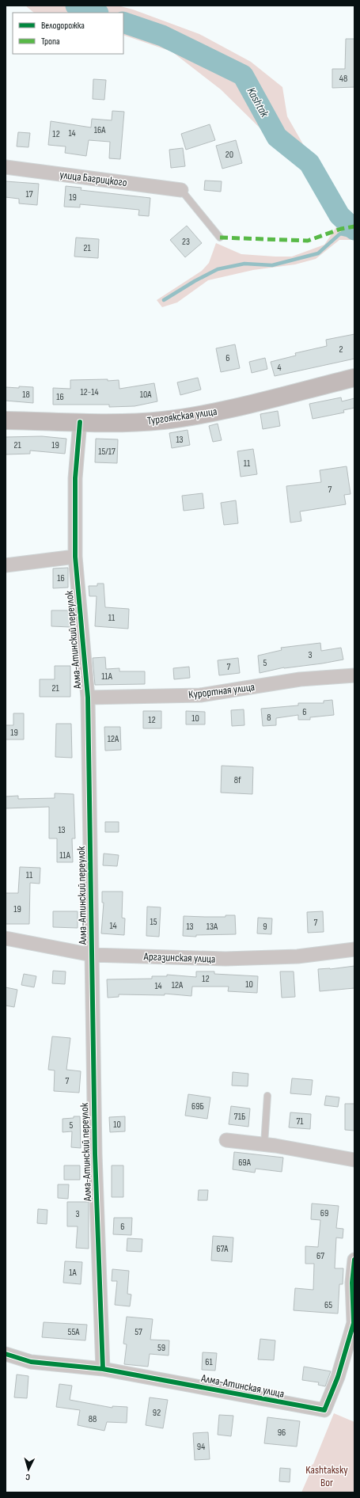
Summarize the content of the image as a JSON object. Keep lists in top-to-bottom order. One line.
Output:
{"streets":{"main road":["Тургоякская улица"],"street":["улица Багрицкого","Алма-Атинский переулок","Курортная улица","Аргазинская улица","Алма-Атинская улица"]},"crossings":[["Тургоякская улица","Алма-Атинский переулок"],["Алма-Атинский переулок","Курортная улица"],["Алма-Атинский переулок","Аргазинская улица"],["Алма-Атинский переулок","Алма-Атинская улица"]],"water":["Kashtak"],"parks":["Kashtaksky Bor"],"house_numbers":["48","16А","14","12","20","17","19","23","21","2","6","4","12-14","18","10А","16","13","21","19","15/17","11","7","16","11","3","5","7","11А","21","6","8","10","12","19","12А","8f","13","11А","11","19","15","7","14","13","13А","9","12","10","12А","14","7","69Б","71Б","71","10","5","69А","69","3","6","67А","67","1А","65","55А","57","59","61","92","88","96","94"],"legend":["Велодорожка","Тропа"],"north":"bottom"}
